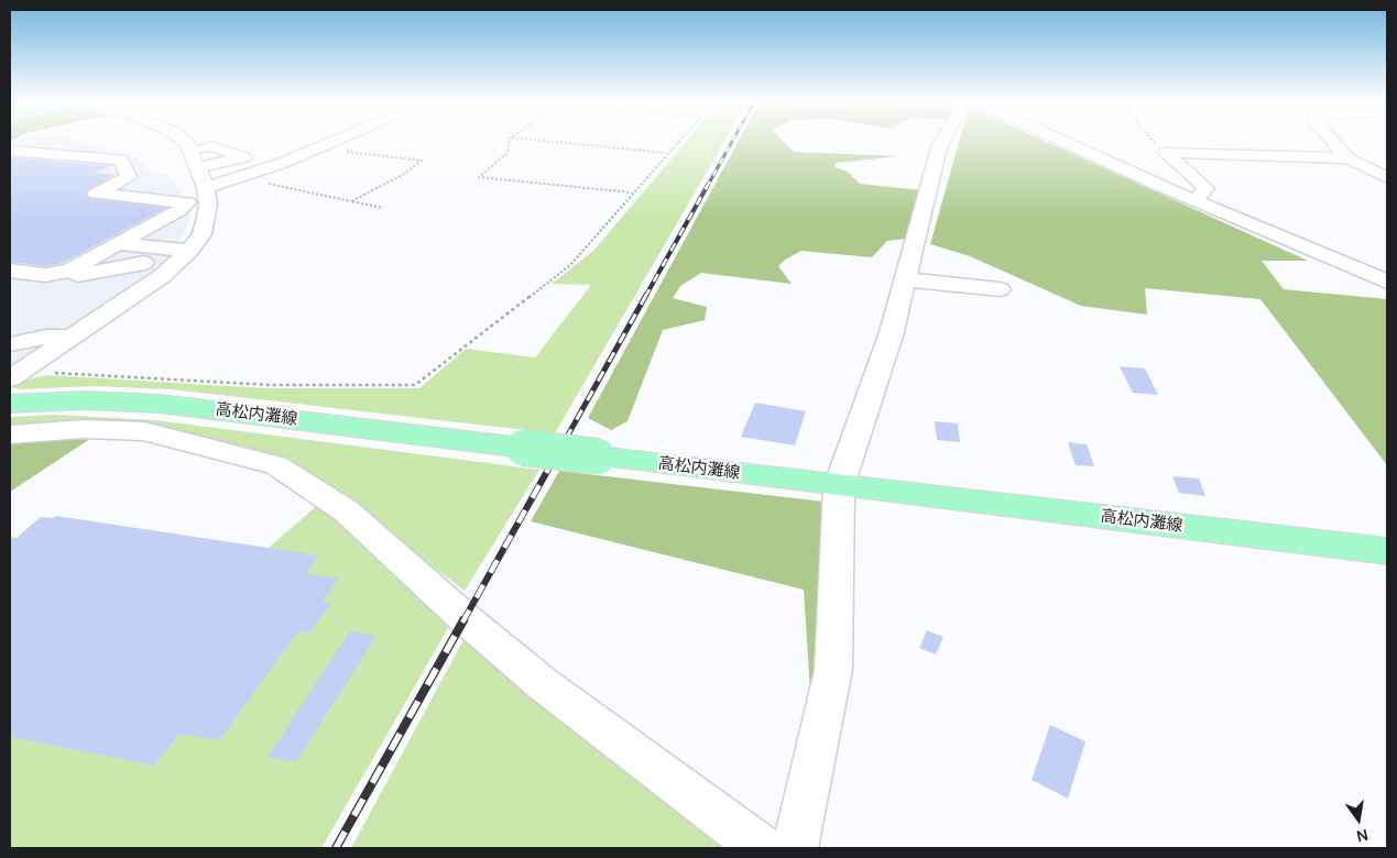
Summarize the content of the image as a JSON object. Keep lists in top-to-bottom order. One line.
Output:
{"streets":{"main road":["高松内灘線"]},"north":"bottom"}
